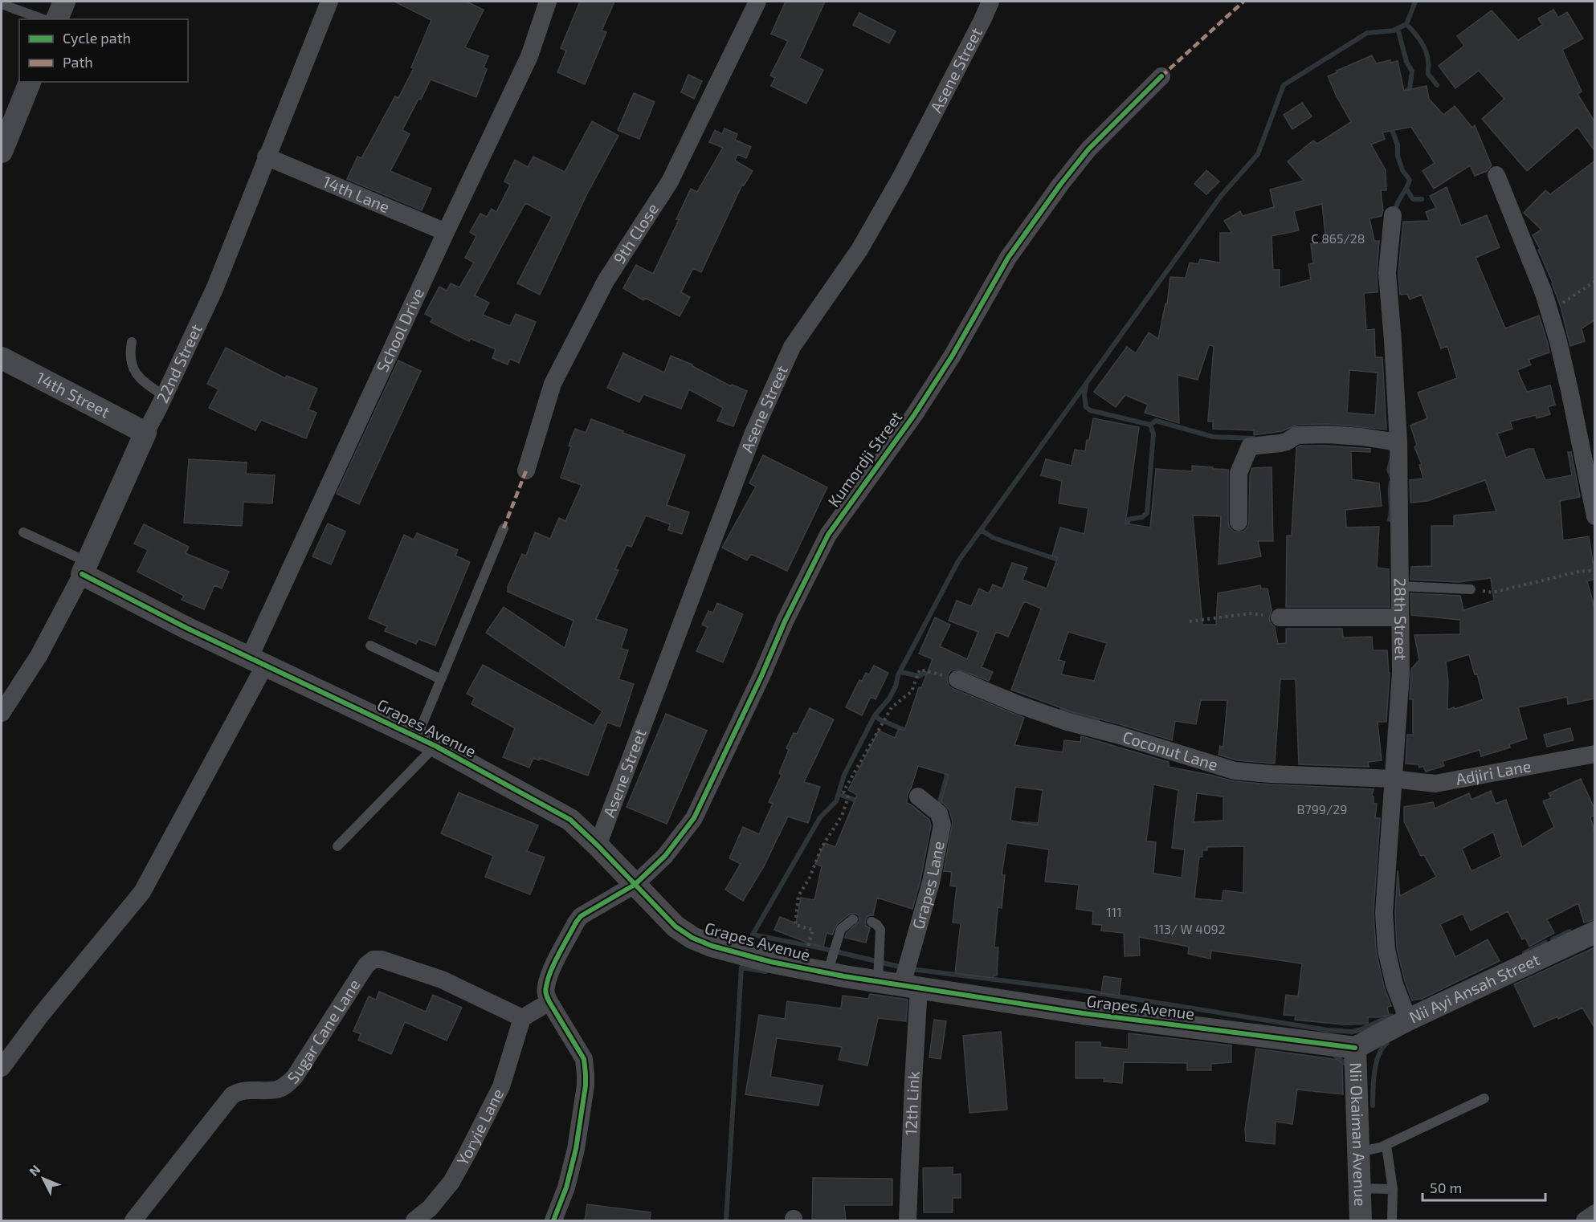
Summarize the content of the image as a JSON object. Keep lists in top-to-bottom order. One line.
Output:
{"streets":{"street":["Asene Street","14th Lane","9th Close","School Drive","22nd Street","14th Street","Kumordji Street","28th Street","Grapes Avenue","Coconut Lane","Adjiri Lane","Grapes Lane","Nii Ayi Ansah Street","Sugar Cane Lane","12th Link","Yoryie Lane","Nii Okaiman Avenue"]},"crossings":[["Asene Street","Grapes Avenue"],["14th Lane","School Drive"],["14th Lane","22nd Street"],["School Drive","Grapes Avenue"],["22nd Street","14th Street"],["22nd Street","Grapes Avenue"],["Kumordji Street","Grapes Avenue"],["28th Street","Coconut Lane"],["28th Street","Adjiri Lane"],["28th Street","Nii Ayi Ansah Street"],["Grapes Avenue","Grapes Lane"],["Grapes Avenue","Nii Ayi Ansah Street"],["Grapes Avenue","12th Link"],["Grapes Avenue","Nii Okaiman Avenue"],["Coconut Lane","Adjiri Lane"],["Grapes Lane","12th Link"],["Nii Ayi Ansah Street","Nii Okaiman Avenue"],["Sugar Cane Lane","Yoryie Lane"]],"house_numbers":["C 865/28","B799/29","111","113/ W 4092"],"legend":["Cycle path","Path"],"scale_bar":"50 m","north":"top left"}
